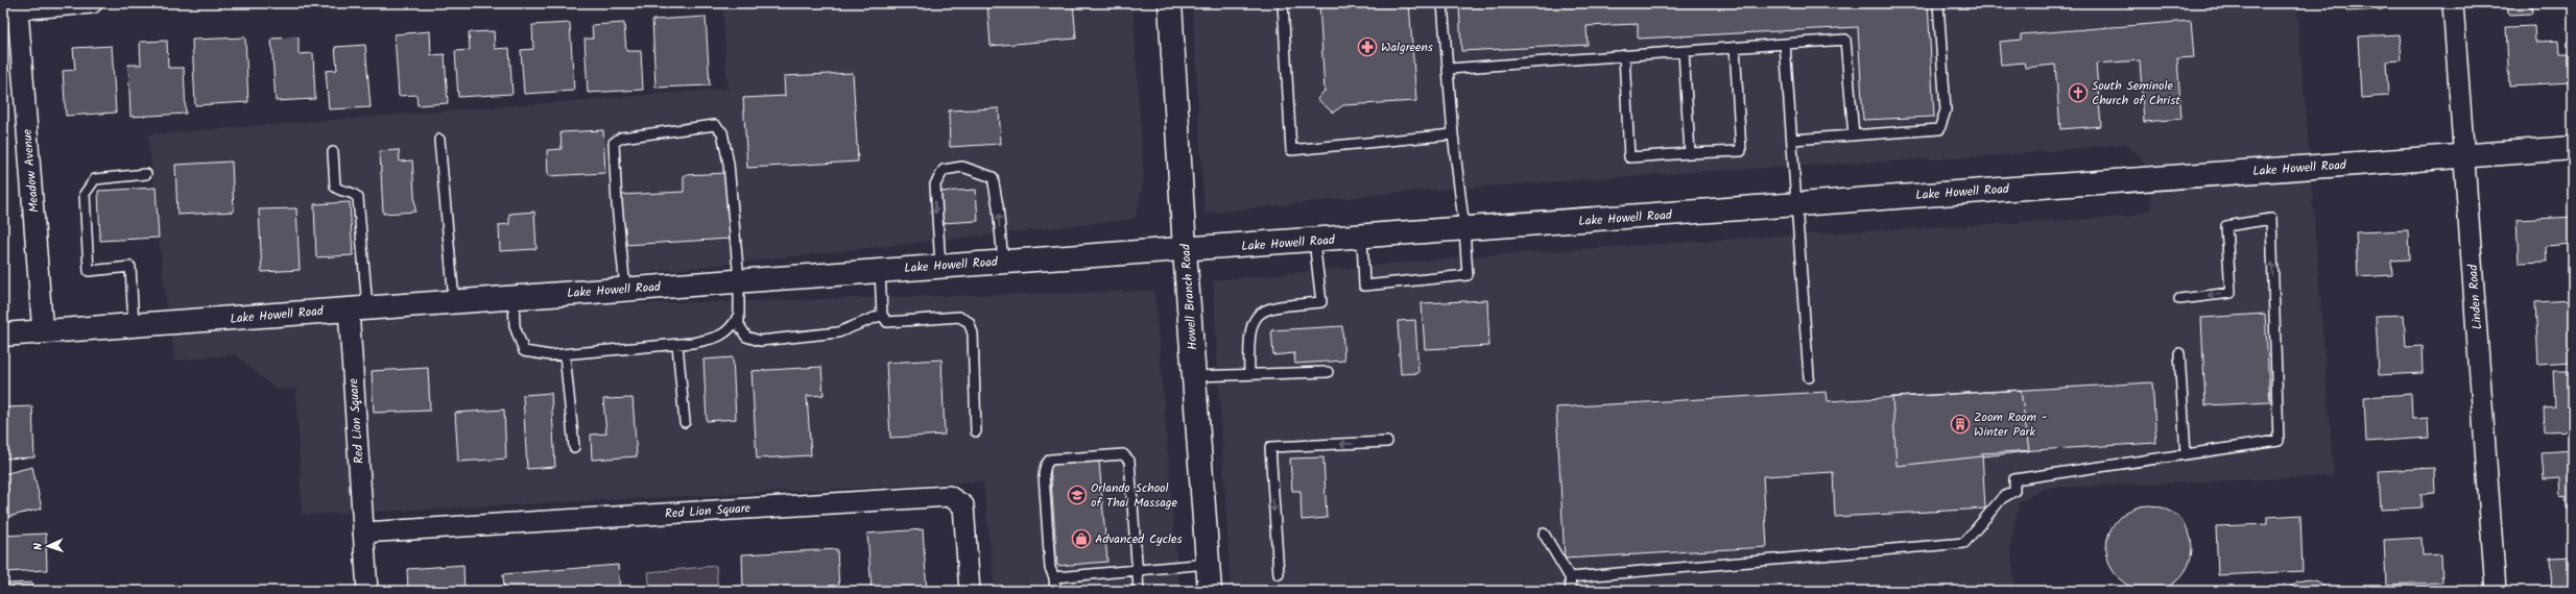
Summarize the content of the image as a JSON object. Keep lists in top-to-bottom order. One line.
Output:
{"streets":{"street":["Lake Howell Road","Meadow Avenue","Howell Branch Road","Linden Road","Red Lion Square"]},"crossings":[["Lake Howell Road","Meadow Avenue"],["Lake Howell Road","Howell Branch Road"],["Lake Howell Road","Linden Road"],["Lake Howell Road","Red Lion Square"]],"places":{"pharmacy":["Walgreens"],"church":["South Seminole Church of Christ"],"building":["Zoom Room - Winter Park"],"school or university":["Orlando School of Thai Massage"],"shop":["Advanced Cycles"]},"north":"left"}
